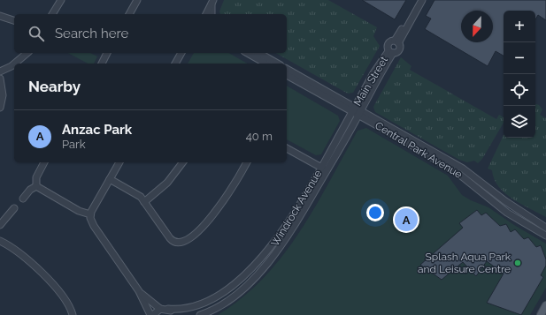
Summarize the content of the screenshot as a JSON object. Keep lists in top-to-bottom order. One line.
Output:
{"streets":{"street":["Main Street","Central Park Avenue","Windrock Avenue"]},"crossings":[["Main Street","Central Park Avenue"],["Main Street","Windrock Avenue"],["Central Park Avenue","Windrock Avenue"]],"places":["Splash Aqua Park and Leisure Centre"],"north":"bottom","page":{"map_buttons":["+","−"],"search":"Search here","heading":"Nearby","list":[{"mark":"A","name":"Anzac Park","note":"Park","value":"40 m"}],"pins":"A"}}
